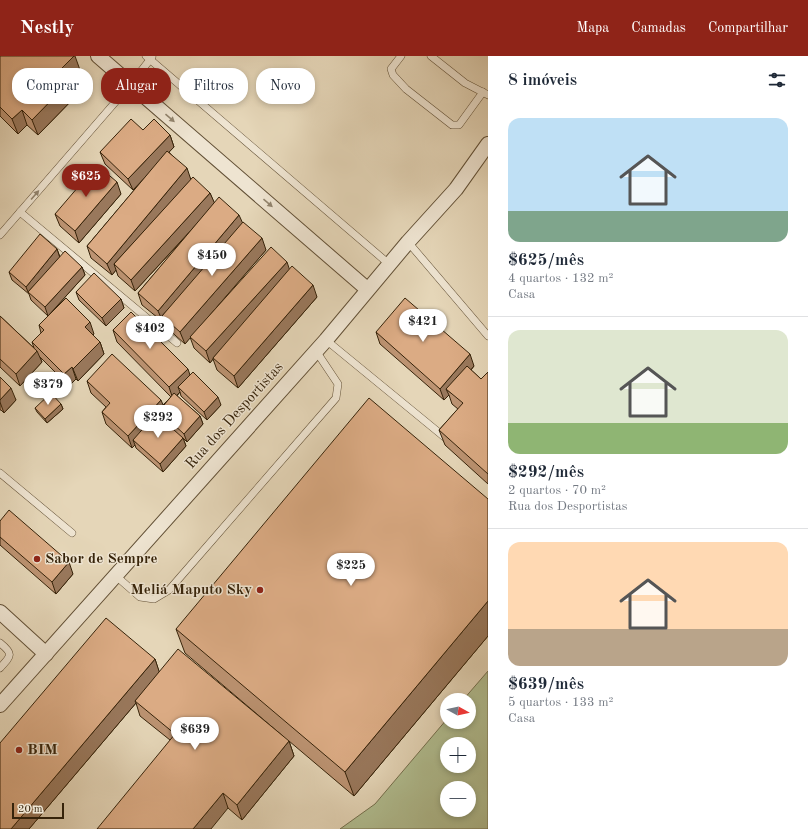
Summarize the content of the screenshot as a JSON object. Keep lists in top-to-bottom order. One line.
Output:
{"streets":{"street":["Rua dos Desportistas"]},"places":["Sabor de Sempre","Meliá Maputo Sky","BIM"],"scale_bar":"20 m","north":"right","page":{"header":"Nestly","nav":["Mapa","Camadas","Compartilhar"],"heading":"8 imóveis","chip":["Comprar","Alugar","Filtros","Novo"],"list":[{"name":"$625/mês","note":"4 quartos · 132 m² · Casa"},{"name":"$292/mês","note":"2 quartos · 70 m² · Rua dos Desportistas"},{"name":"$639/mês","note":"5 quartos · 133 m² · Casa"}],"price":["$625","$450","$421","$402","$379","$292","$225","$639"],"map_buttons":["+","−"],"scale":"20 m"}}
